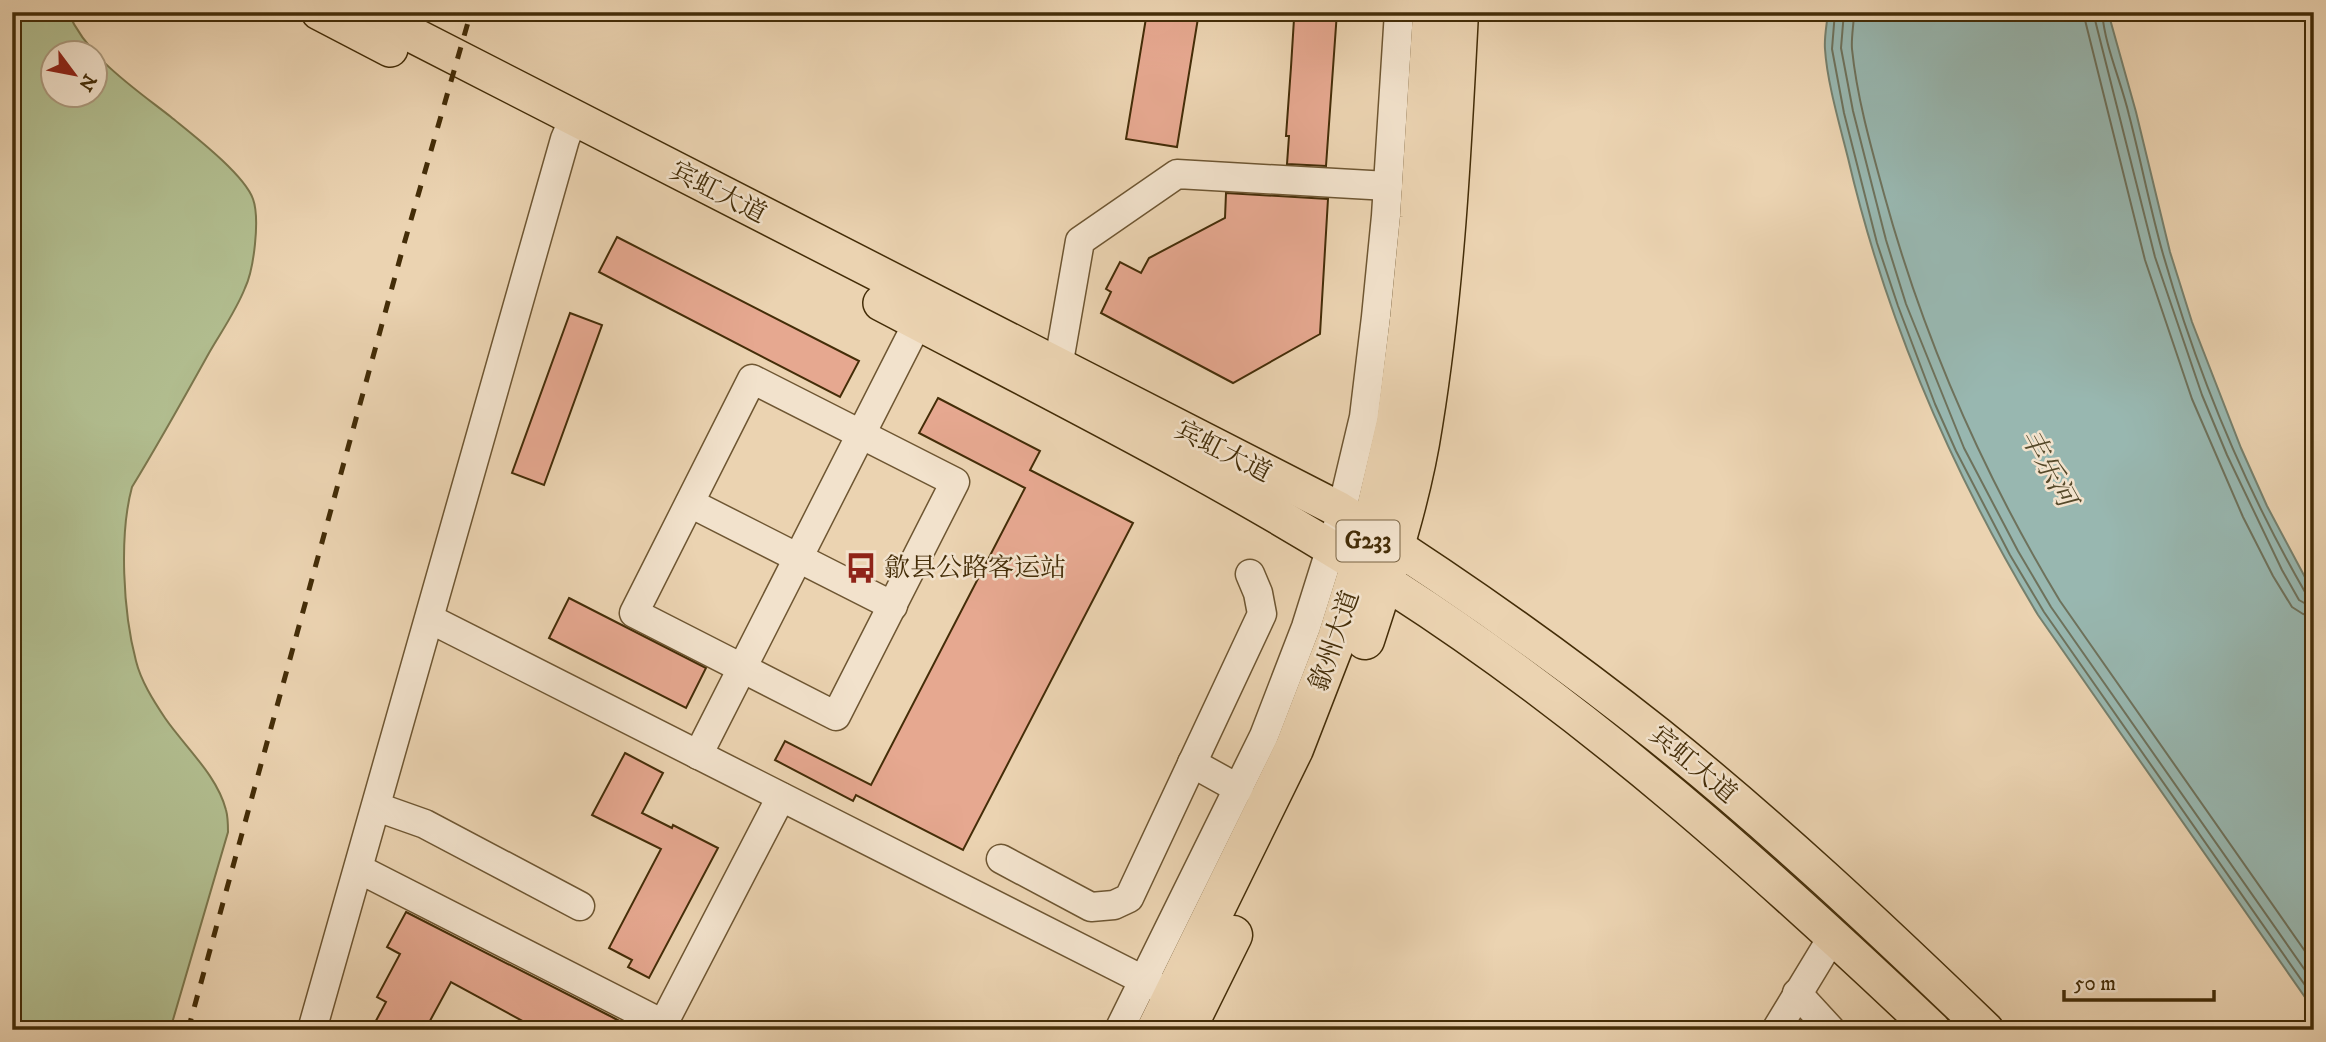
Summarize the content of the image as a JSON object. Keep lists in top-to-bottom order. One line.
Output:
{"streets":{"highway":["G233","歙州大道"],"main road":["宾虹大道"]},"crossings":[["宾虹大道","歙州大道"]],"water":["丰乐河"],"places":{"bus stop":["歙县公路客运站"]},"scale_bar":"50 m","north":"bottom right"}
